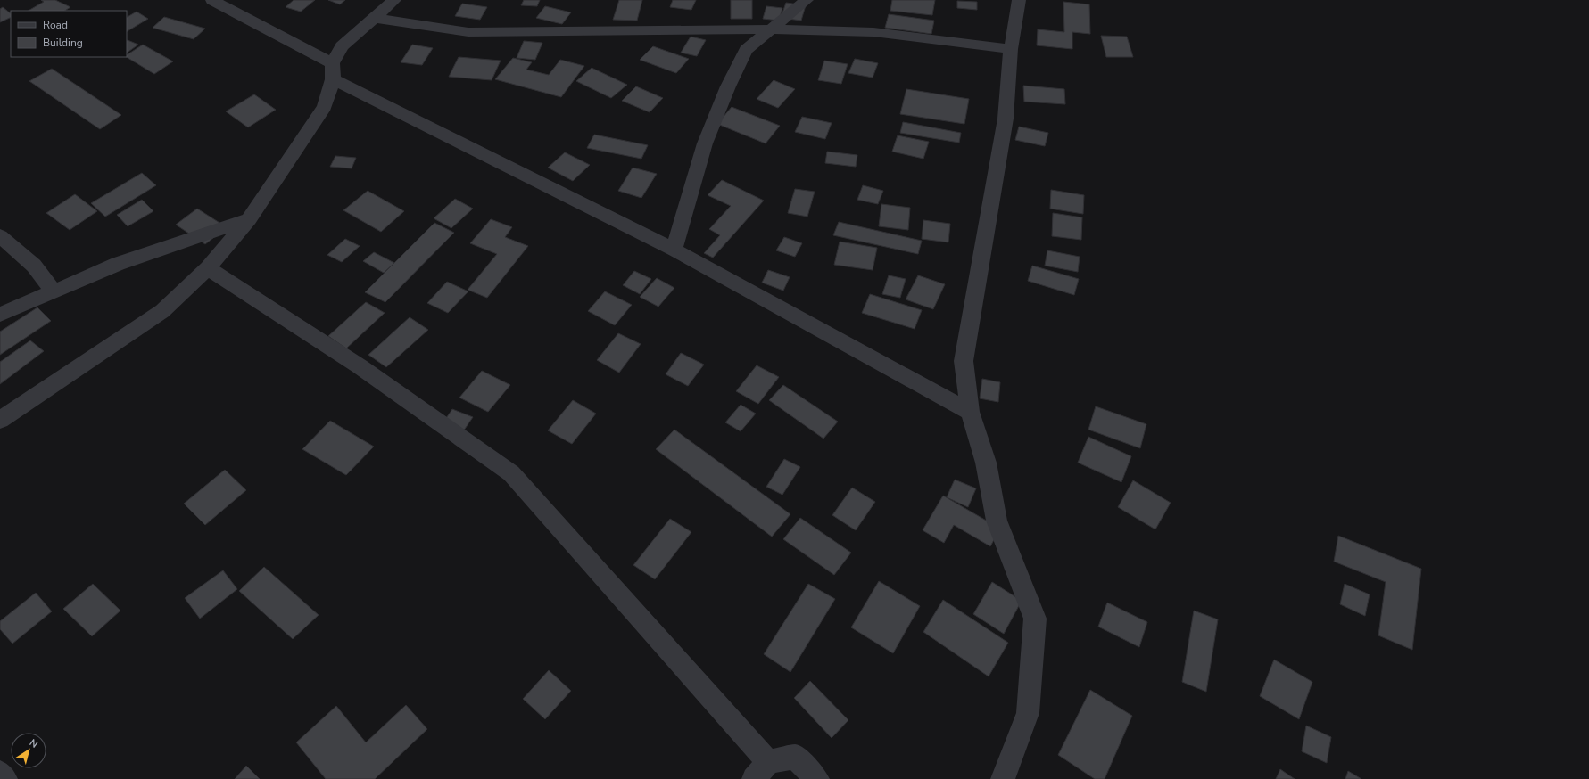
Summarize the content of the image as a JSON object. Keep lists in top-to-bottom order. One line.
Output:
{"legend":["Road","Building"],"north":"top right"}
